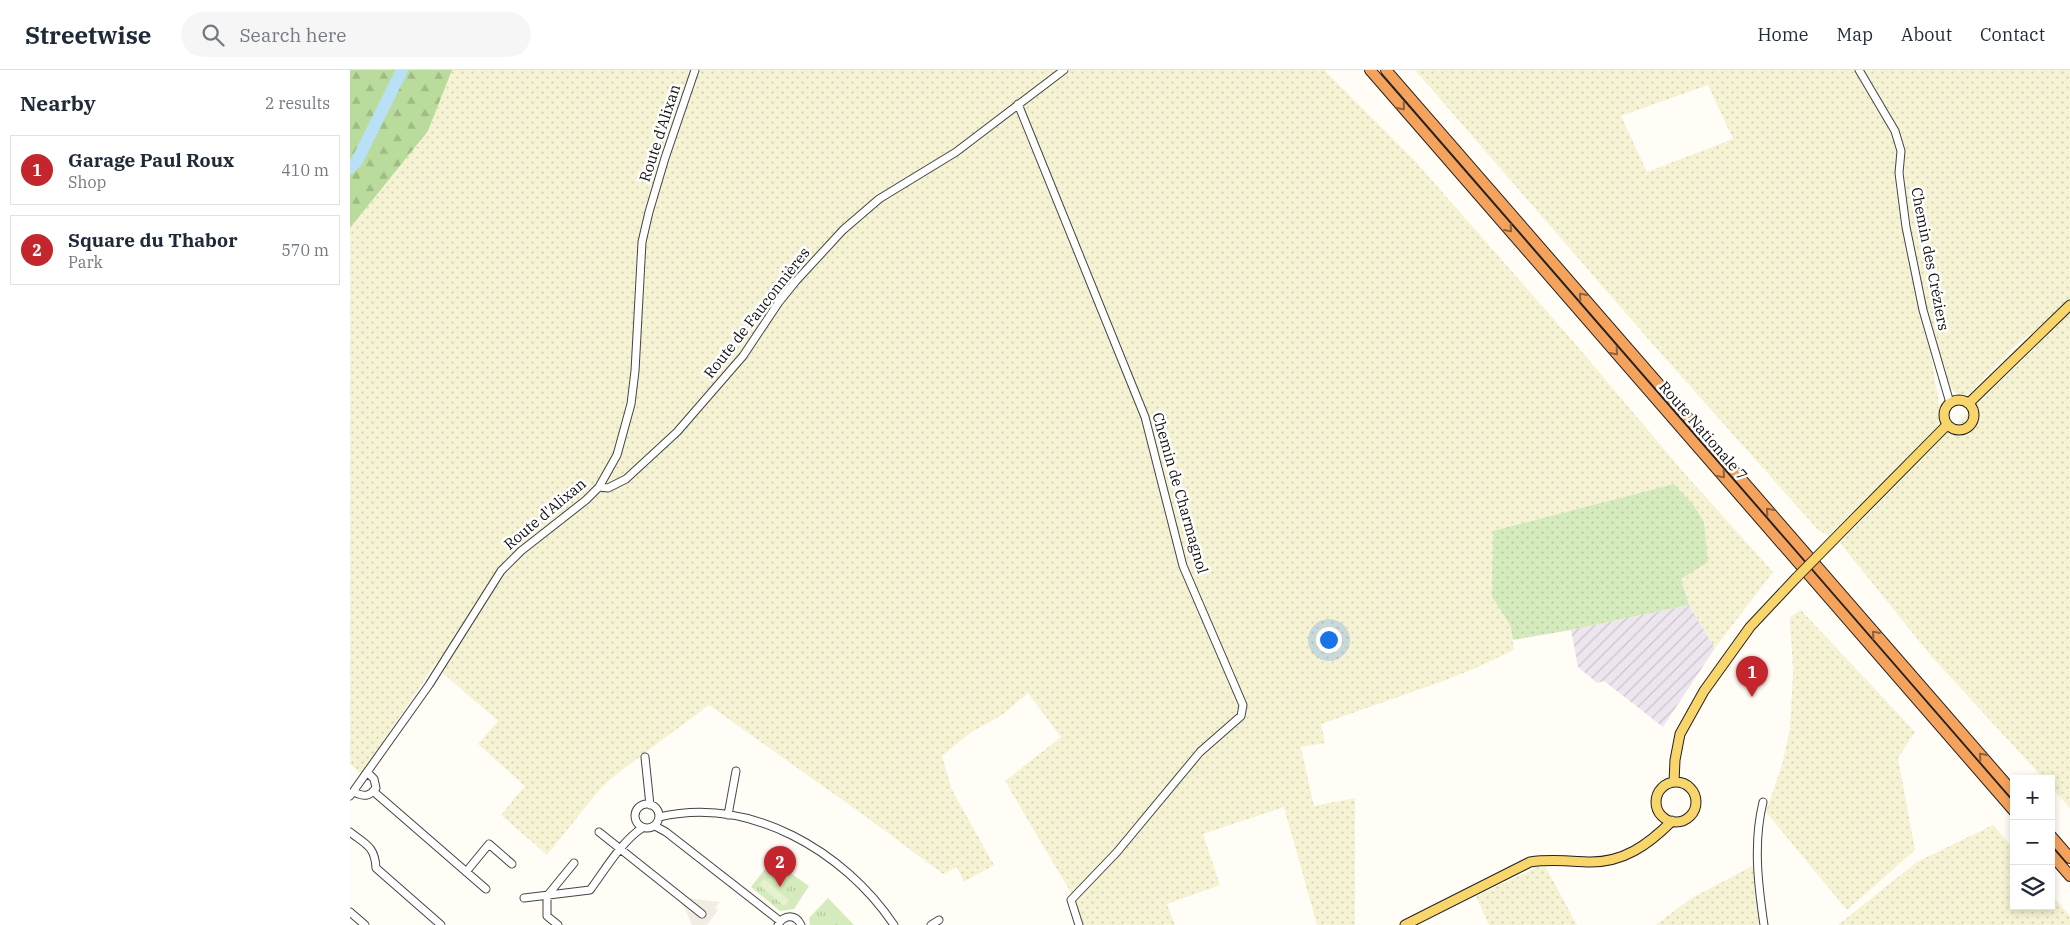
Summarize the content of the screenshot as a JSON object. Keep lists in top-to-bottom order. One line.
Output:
{"streets":{"highway":["Route Nationale 7"],"street":["Route d'Alixan","Chemin des Créziers","Route de Fauconnières","Chemin de Charmagnol"]},"crossings":[["Route d'Alixan","Route de Fauconnières"],["Route de Fauconnières","Chemin de Charmagnol"]],"page":{"header":"Streetwise","search":"Search here","nav":["Home","Map","About","Contact"],"heading":["Nearby","2 results"],"list":[{"mark":"1","name":"Garage Paul Roux","note":"Shop","value":"410 m"},{"mark":"2","name":"Square du Thabor","note":"Park","value":"570 m"}],"pins":["1","2"],"map_buttons":["+","−"]}}
